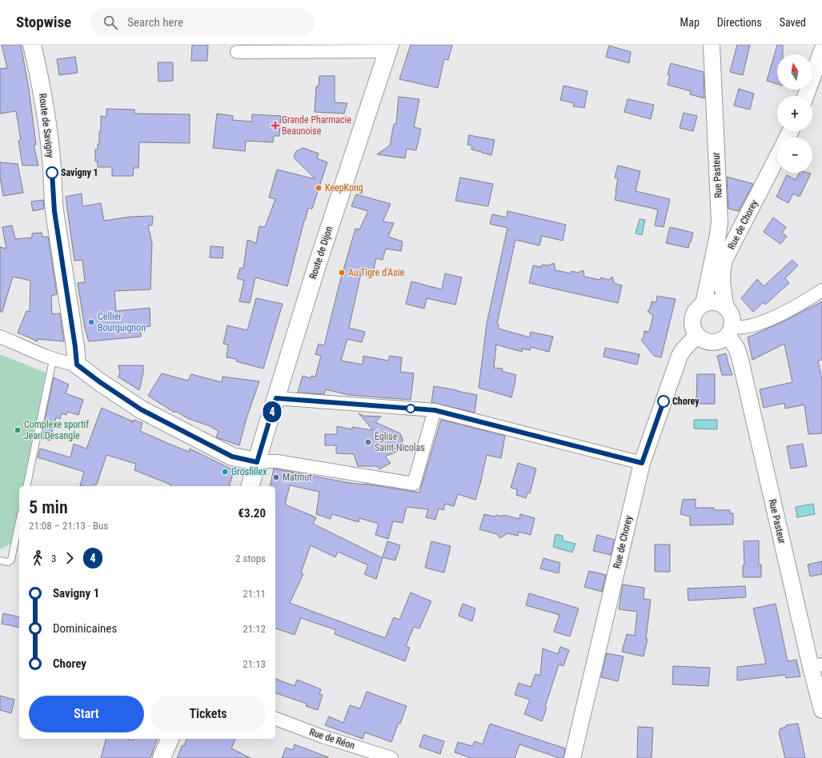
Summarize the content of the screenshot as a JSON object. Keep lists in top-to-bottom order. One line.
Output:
{"streets":{"main road":["Route de Savigny","Route de Dijon"],"street":["Rue Pasteur","Rue de Chorey","Rue de Réon"]},"crossings":[["Rue Pasteur","Rue de Chorey"]],"places":{"health":["Grande Pharmacie Beaunoise"],"other":["Savigny 1","KeepKong","Au Tigre d'Asie","Cellier Bourguignon","Chorey","Complexe sportif Jean Desangle","Église Saint-Nicolas","Grosfillex","Matmut"]},"lines":["bus line 4"],"north":"top","page":{"header":"Stopwise","search":"Search here","nav":["Map","Directions","Saved"],"on_map":"4","map_buttons":["+","−"],"heading":["5 min","21:08 – 21:13 · Bus","€3.20"],"legs":["3","4","2 stops"],"list":[{"name":"Savigny 1","value":"21:11"},{"name":"Dominicaines","value":"21:12"},{"name":"Chorey","value":"21:13"}],"buttons":["Start","Tickets"]}}
